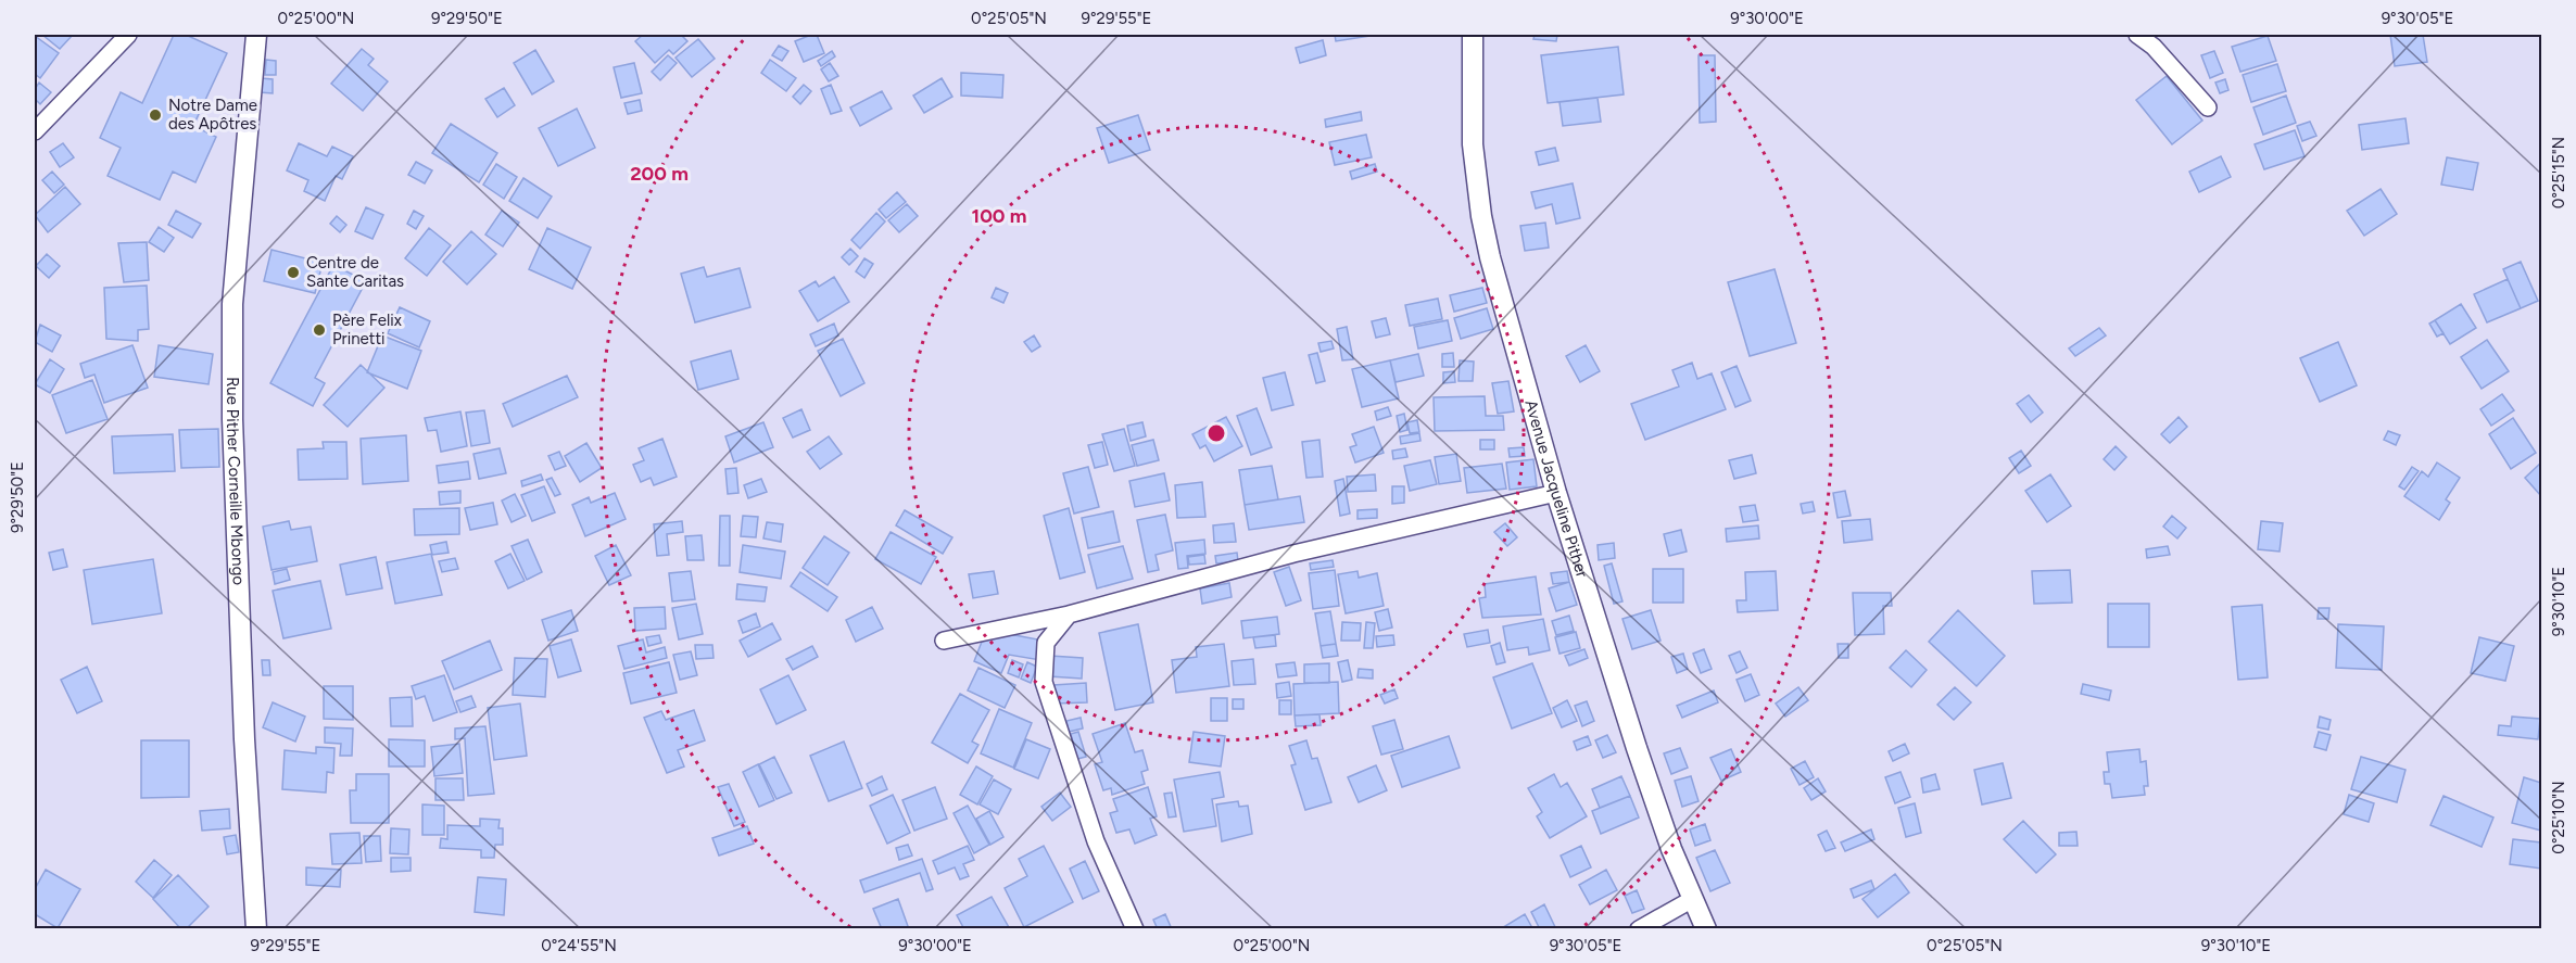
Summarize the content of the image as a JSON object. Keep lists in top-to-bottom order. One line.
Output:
{"streets":{"street":["Rue Pither Corneille Mbongo","Avenue Jacqueline Pither"]},"places":["Notre Dame des Apôtres","Centre de Sante Caritas","Père Felix Prinetti"],"coordinates":["0°25'00\"N","9°29'50\"E","0°25'05\"N","9°29'55\"E","9°30'00\"E","9°30'05\"E","0°25'15\"N","9°30'10\"E","0°25'10\"N","0°24'55\"N"],"rings":["200 m","100 m"]}
